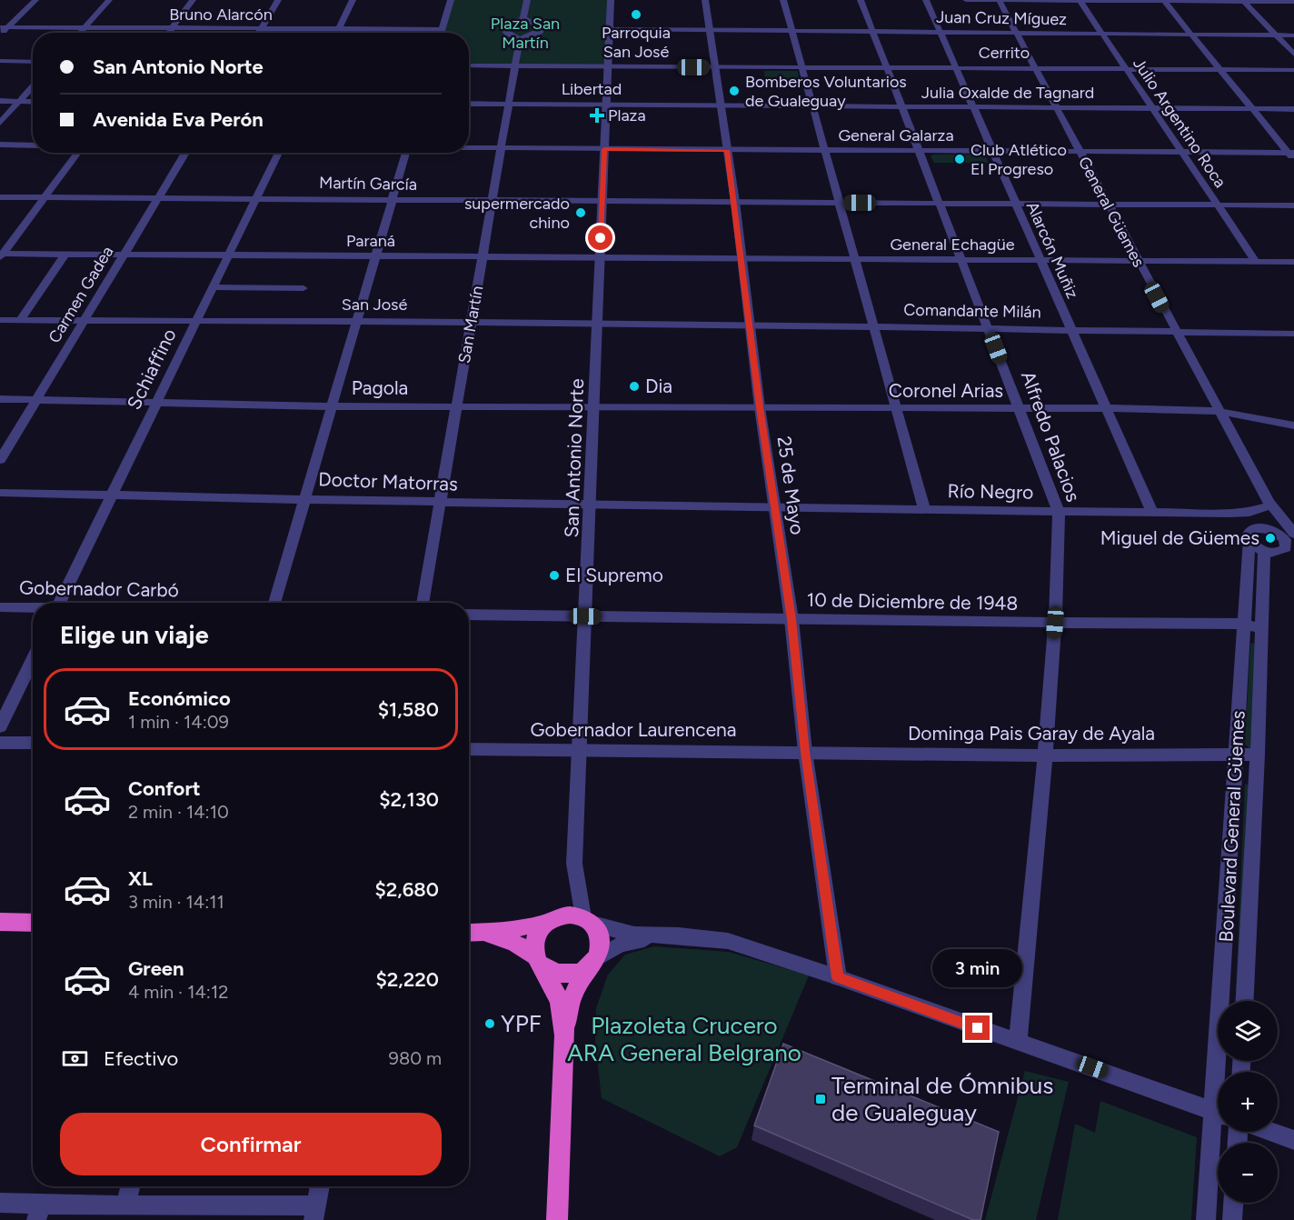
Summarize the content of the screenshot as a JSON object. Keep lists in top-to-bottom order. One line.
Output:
{"streets":{"street":["Bruno Alarcón","Juan Cruz Míguez","Cerrito","Libertad","Julia Oxalde de Tagnard","Julio Argentino Roca","General Galarza","Martín García","General Güemes","Paraná","General Echagüe","Alarcón Muñiz","Carmen Gadea","San José","Comandante Milán","San Martín","Schiaffino","Pagola","Coronel Arias","Alfredo Palacios","San Antonio Norte","Doctor Matorras","25 de Mayo","Río Negro","Gobernador Carbó","10 de Diciembre de 1948","Gobernador Laurencena","Dominga Pais Garay de Ayala","Boulevard General Güemes"]},"crossings":[["Juan Cruz Míguez","Julio Argentino Roca"],["Juan Cruz Míguez","General Güemes"],["Juan Cruz Míguez","Alarcón Muñiz"],["Juan Cruz Míguez","Alfredo Palacios"],["Juan Cruz Míguez","25 de Mayo"],["Cerrito","Julio Argentino Roca"],["Cerrito","General Güemes"],["Cerrito","Alarcón Muñiz"],["Cerrito","San Martín"],["Cerrito","Alfredo Palacios"],["Cerrito","San Antonio Norte"],["Cerrito","25 de Mayo"],["Libertad","Julia Oxalde de Tagnard"],["Libertad","San Martín"],["Libertad","San Antonio Norte"],["Libertad","25 de Mayo"],["Julia Oxalde de Tagnard","Julio Argentino Roca"],["Julia Oxalde de Tagnard","General Güemes"],["Julia Oxalde de Tagnard","Alarcón Muñiz"],["Julia Oxalde de Tagnard","Alfredo Palacios"],["Julia Oxalde de Tagnard","25 de Mayo"],["Julio Argentino Roca","General Galarza"],["Julio Argentino Roca","Martín García"],["Julio Argentino Roca","General Echagüe"],["General Galarza","General Güemes"],["General Galarza","Alarcón Muñiz"],["General Galarza","San Martín"],["General Galarza","Alfredo Palacios"],["General Galarza","San Antonio Norte"],["General Galarza","25 de Mayo"],["Martín García","General Güemes"],["Martín García","Alarcón Muñiz"],["Martín García","Carmen Gadea"],["Martín García","San Martín"],["Martín García","Schiaffino"],["Martín García","Alfredo Palacios"],["Martín García","San Antonio Norte"],["Martín García","25 de Mayo"],["General Güemes","General Echagüe"],["General Güemes","Comandante Milán"],["General Güemes","Coronel Arias"],["General Güemes","Río Negro"],["Paraná","General Echagüe"],["Paraná","Carmen Gadea"],["Paraná","San Martín"],["Paraná","Schiaffino"],["Paraná","San Antonio Norte"],["Paraná","25 de Mayo"],["General Echagüe","Alarcón Muñiz"],["General Echagüe","Alfredo Palacios"],["General Echagüe","25 de Mayo"],["Alarcón Muñiz","Comandante Milán"],["Alarcón Muñiz","Coronel Arias"],["Alarcón Muñiz","Río Negro"],["Carmen Gadea","San José"],["Carmen Gadea","Pagola"],["San José","Comandante Milán"],["San José","San Martín"],["San José","Schiaffino"],["San José","San Antonio Norte"],["San José","25 de Mayo"],["Comandante Milán","Alfredo Palacios"],["Comandante Milán","25 de Mayo"],["San Martín","Pagola"],["San Martín","Doctor Matorras"],["Schiaffino","Pagola"],["Schiaffino","Doctor Matorras"],["Pagola","Coronel Arias"],["Pagola","San Antonio Norte"],["Pagola","25 de Mayo"],["Coronel Arias","Alfredo Palacios"],["Coronel Arias","25 de Mayo"],["Alfredo Palacios","Río Negro"],["Alfredo Palacios","10 de Diciembre de 1948"],["Alfredo Palacios","Dominga Pais Garay de Ayala"],["San Antonio Norte","Doctor Matorras"],["San Antonio Norte","Gobernador Laurencena"],["Doctor Matorras","25 de Mayo"],["Doctor Matorras","Río Negro"],["25 de Mayo","Río Negro"],["25 de Mayo","10 de Diciembre de 1948"],["25 de Mayo","Gobernador Laurencena"],["25 de Mayo","Dominga Pais Garay de Ayala"],["Río Negro","Boulevard General Güemes"],["10 de Diciembre de 1948","Boulevard General Güemes"],["Gobernador Laurencena","Dominga Pais Garay de Ayala"],["Dominga Pais Garay de Ayala","Boulevard General Güemes"]],"parks":["Plaza San Martín","Plazoleta Crucero ARA General Belgrano"],"places":{"other":["Parroquia San José","Bomberos Voluntarios de Gualeguay","Club Atlético El Progreso","supermercado chino","Dia","Miguel de Güemes","El Supremo","YPF"],"health":["Plaza"],"transit":["Terminal de Ómnibus de Gualeguay"]},"page":{"banner":["San Antonio Norte","Avenida Eva Perón"],"heading":"Elige un viaje","list":[{"name":"Económico","note":"1 min · 14:09","value":"$1,580"},{"name":"Confort","note":"2 min · 14:10","value":"$2,130"},{"name":"XL","note":"3 min · 14:11","value":"$2,680"},{"name":"Green","note":"4 min · 14:12","value":"$2,220"}],"bubble":"3 min","map_buttons":["+","−"],"pay":["Efectivo","980 m"],"buttons":"Confirmar"}}
